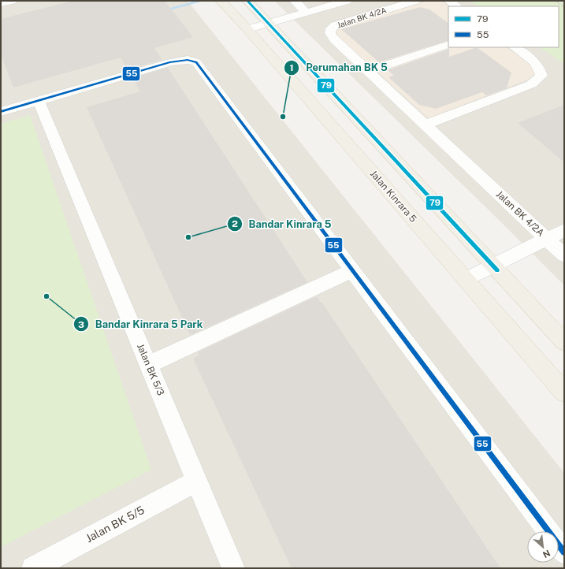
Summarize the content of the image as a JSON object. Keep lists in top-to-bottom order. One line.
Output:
{"streets":{"main road":["Jalan Kinrara 5"],"street":["Jalan BK 4/2A","Jalan BK 5/3","Jalan BK 5/5"]},"crossings":[["Jalan BK 5/3","Jalan BK 5/5"]],"places":["Perumahan BK 5","Bandar Kinrara 5","Bandar Kinrara 5 Park"],"lines":["transit line 79","transit line 55"],"legend":["79","55"],"north":"bottom right"}
